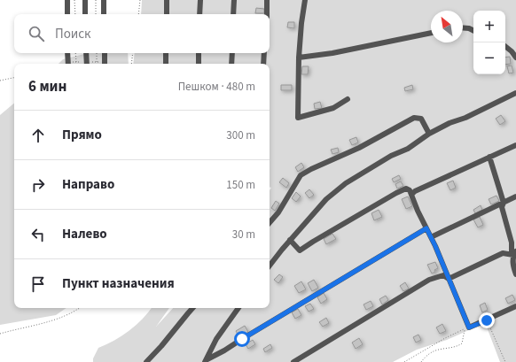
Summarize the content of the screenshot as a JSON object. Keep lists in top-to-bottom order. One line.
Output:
{"north":"top left","page":{"map_buttons":["+","−"],"search":"Поиск","heading":["6 мин","Пешком · 480 m"],"list":[["Прямо","300 m"],["Направо","150 m"],["Налево","30 m"],"Пункт назначения"]}}
